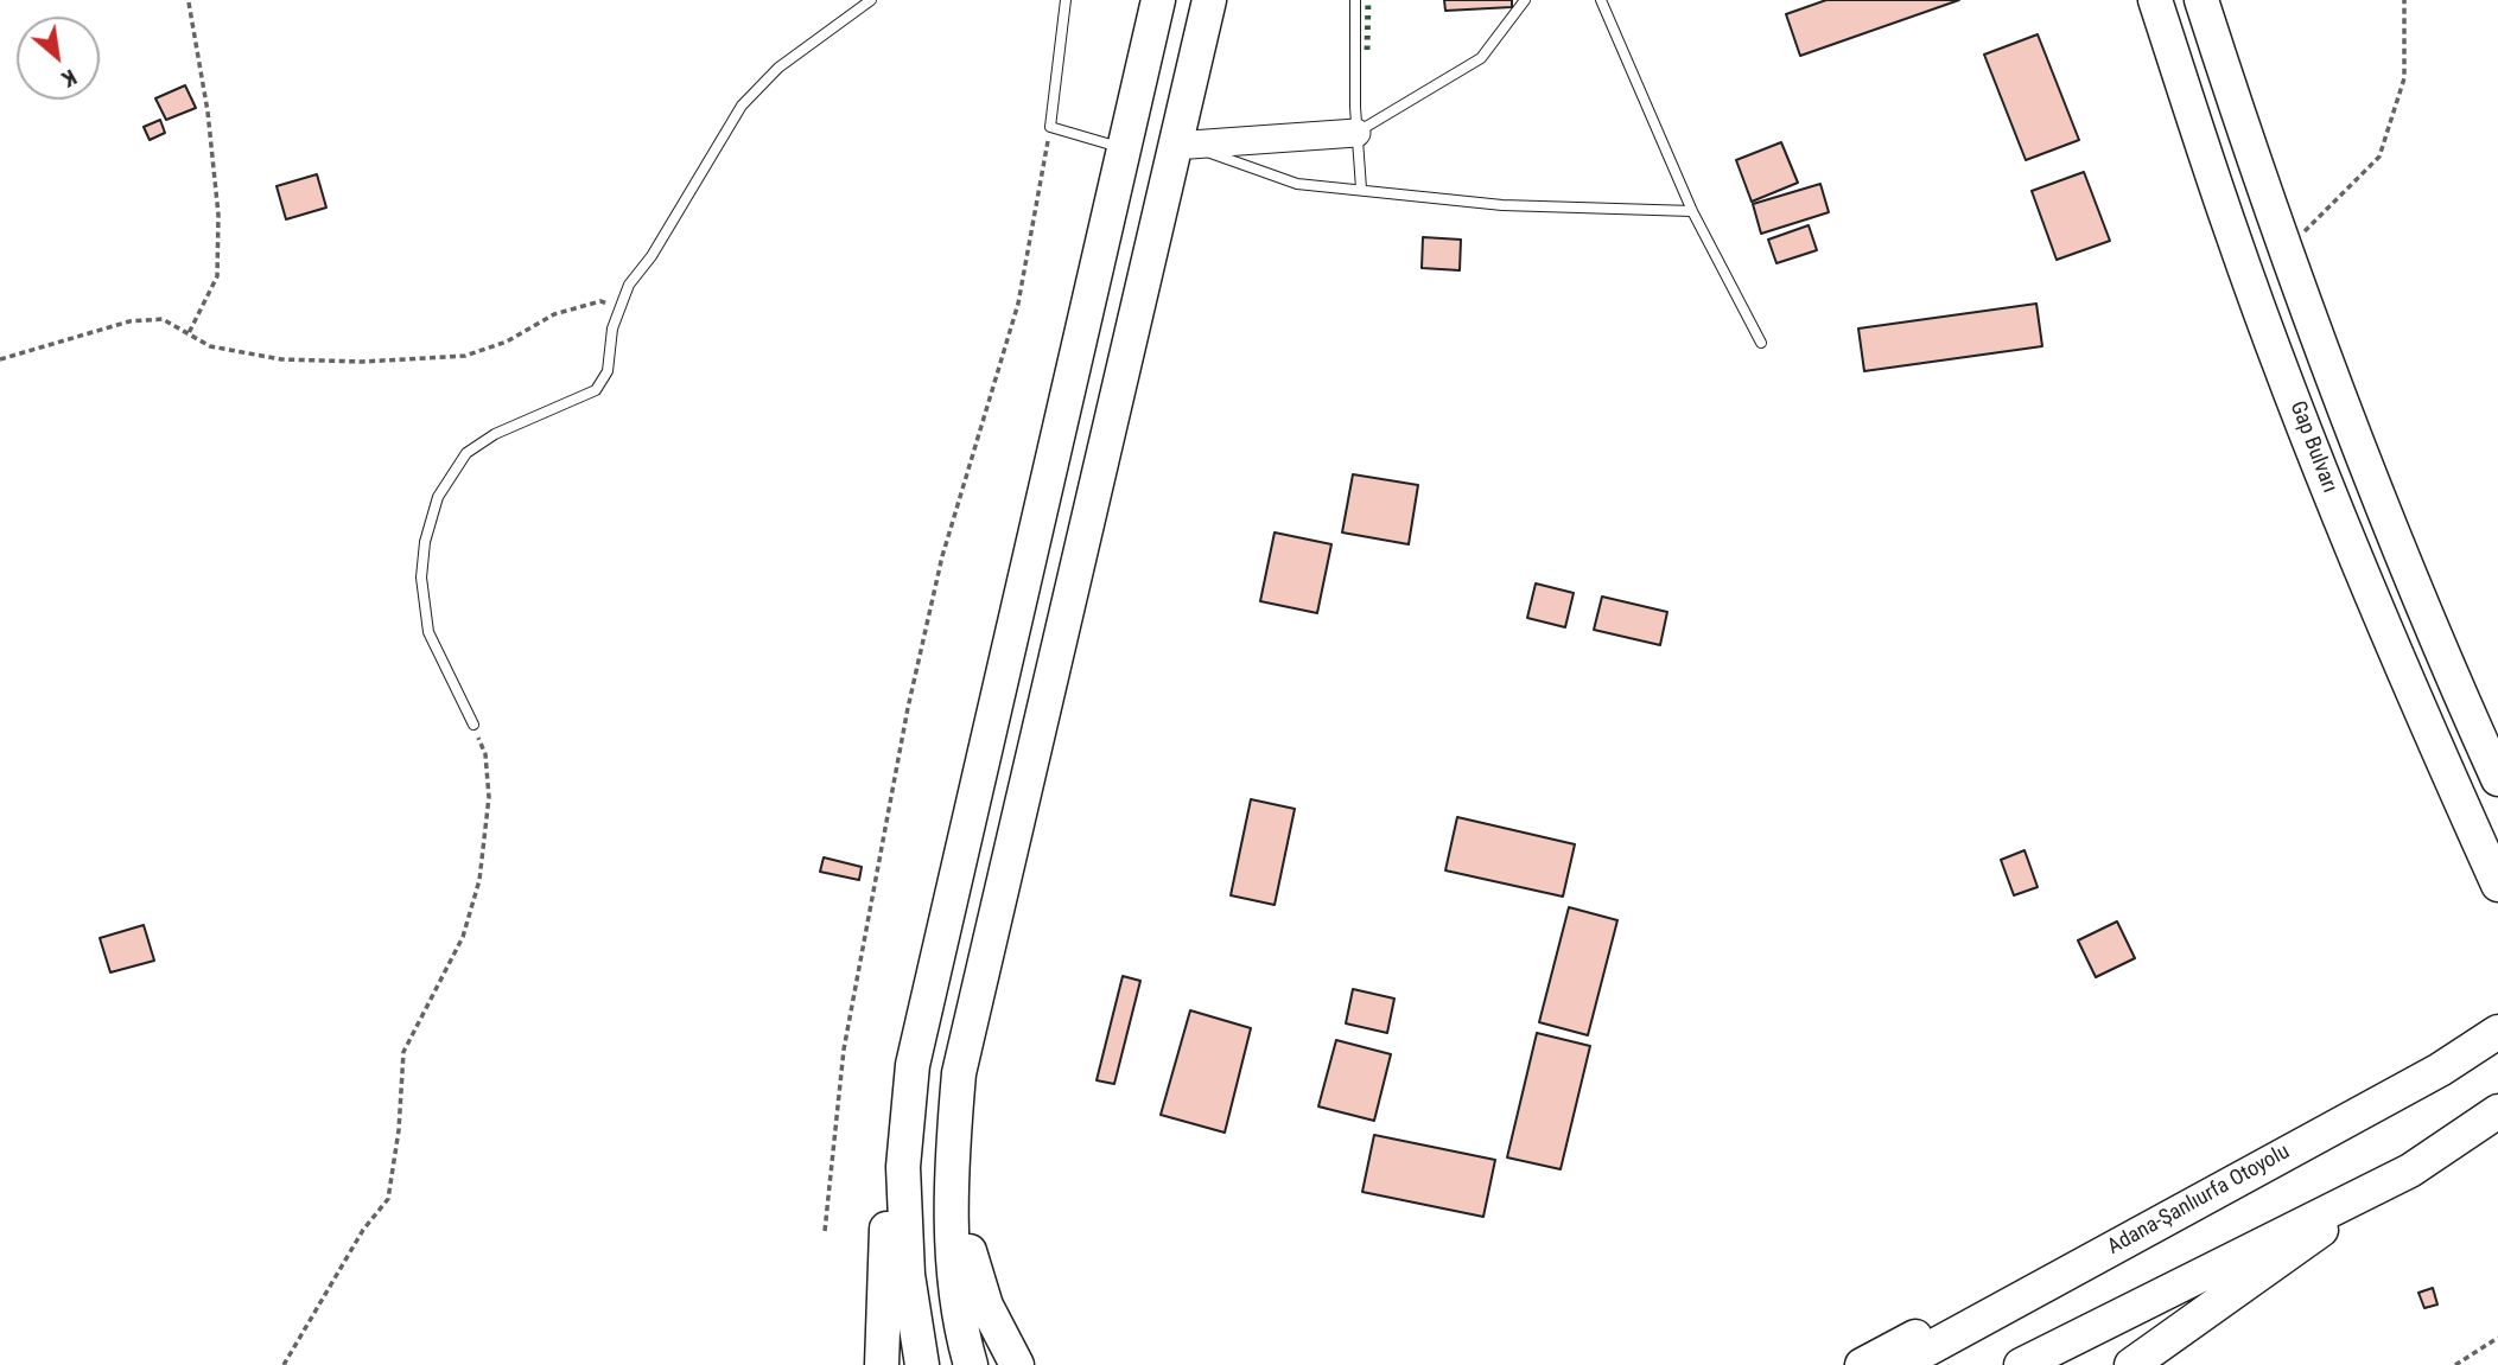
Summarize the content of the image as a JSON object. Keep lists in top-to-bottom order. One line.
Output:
{"streets":{"highway":["Gap Bulvarı","Adana-Şanlıurfa Otoyolu"]},"north":"bottom right"}
